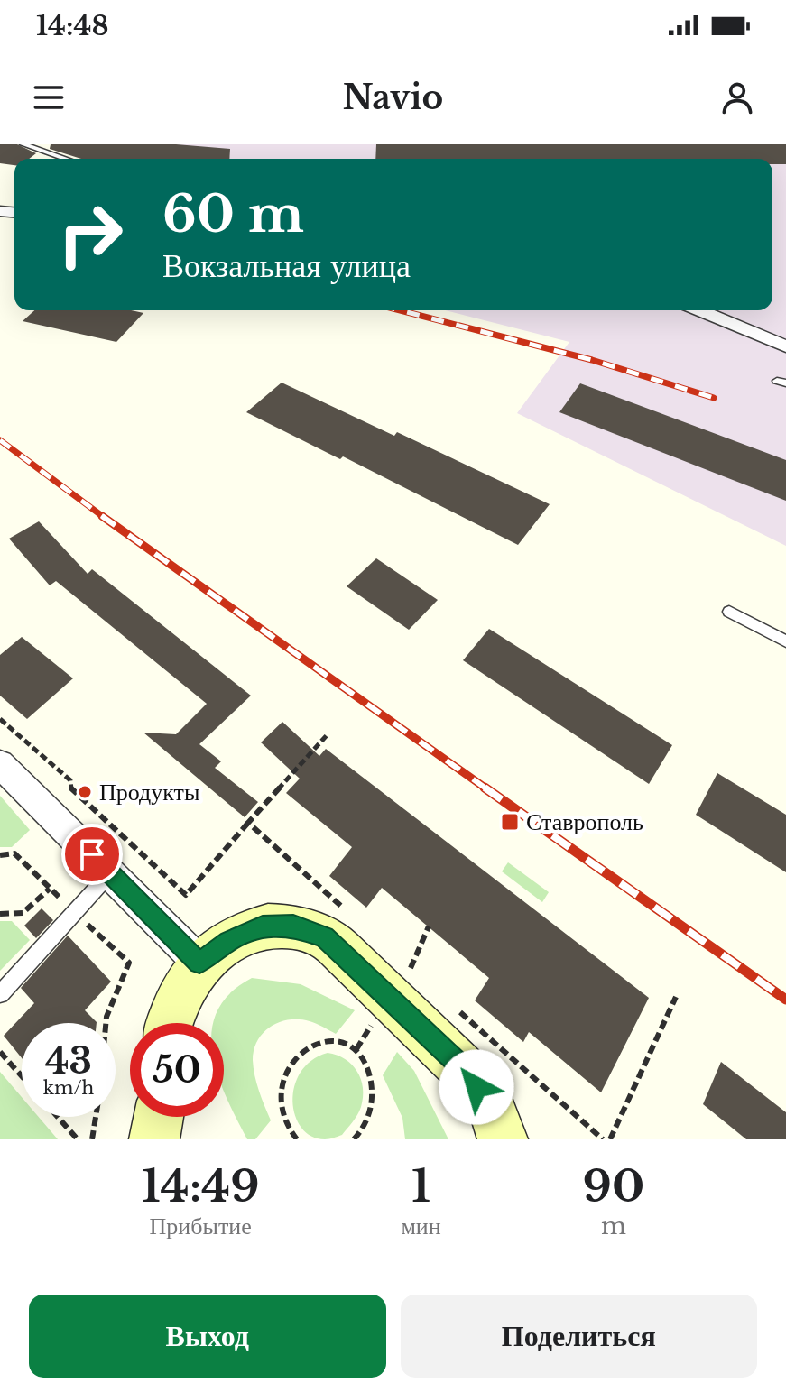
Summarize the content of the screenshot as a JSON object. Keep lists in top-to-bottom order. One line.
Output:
{"places":{"other":["Продукты"],"transit":["Ставрополь"]},"page":{"status":"14:48","header":"Navio","turn":["60 m","Вокзальная улица"],"speed":"43 km/h","limit":"50","eta":["14:49","Прибытие","1","мин","90","m"],"buttons":["Выход","Поделиться"]}}
